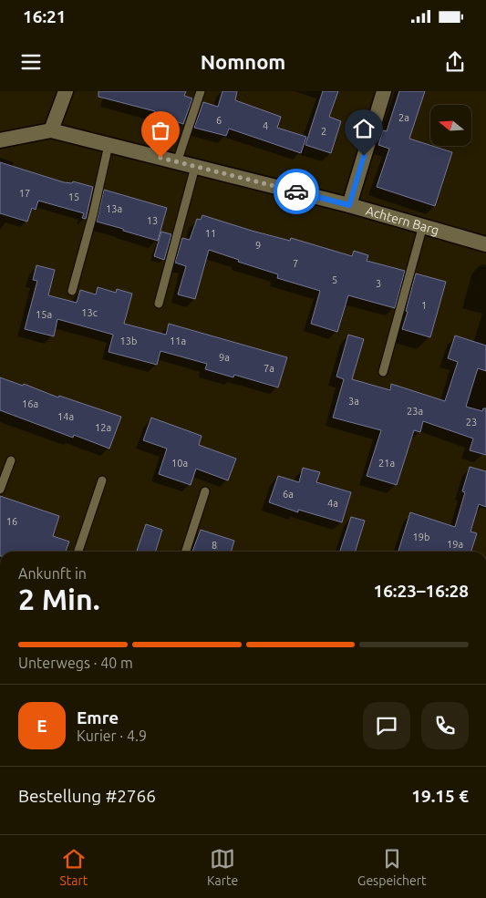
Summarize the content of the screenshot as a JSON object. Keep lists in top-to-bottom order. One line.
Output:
{"streets":{"street":["Achtern Barg"]},"house_numbers":["2a","6","4","2","17","15","13a","13","11","9","7","5","3","1","13c","15a","13b","11a","9a","7a","3a","16a","23a","14a","23","12a","10a","21a","6a","4a","16","19b","19a","8"],"north":"left","page":{"status":"16:21","header":"Nomnom","heading":["2 Min.","Ankunft in","16:23–16:28"],"panel":["Emre","Kurier · 4.9","Bestellung #2766","19.15 €"],"bar":"Unterwegs · 40 m","round":"E","tabs":["Start","Karte","Gespeichert"]}}
